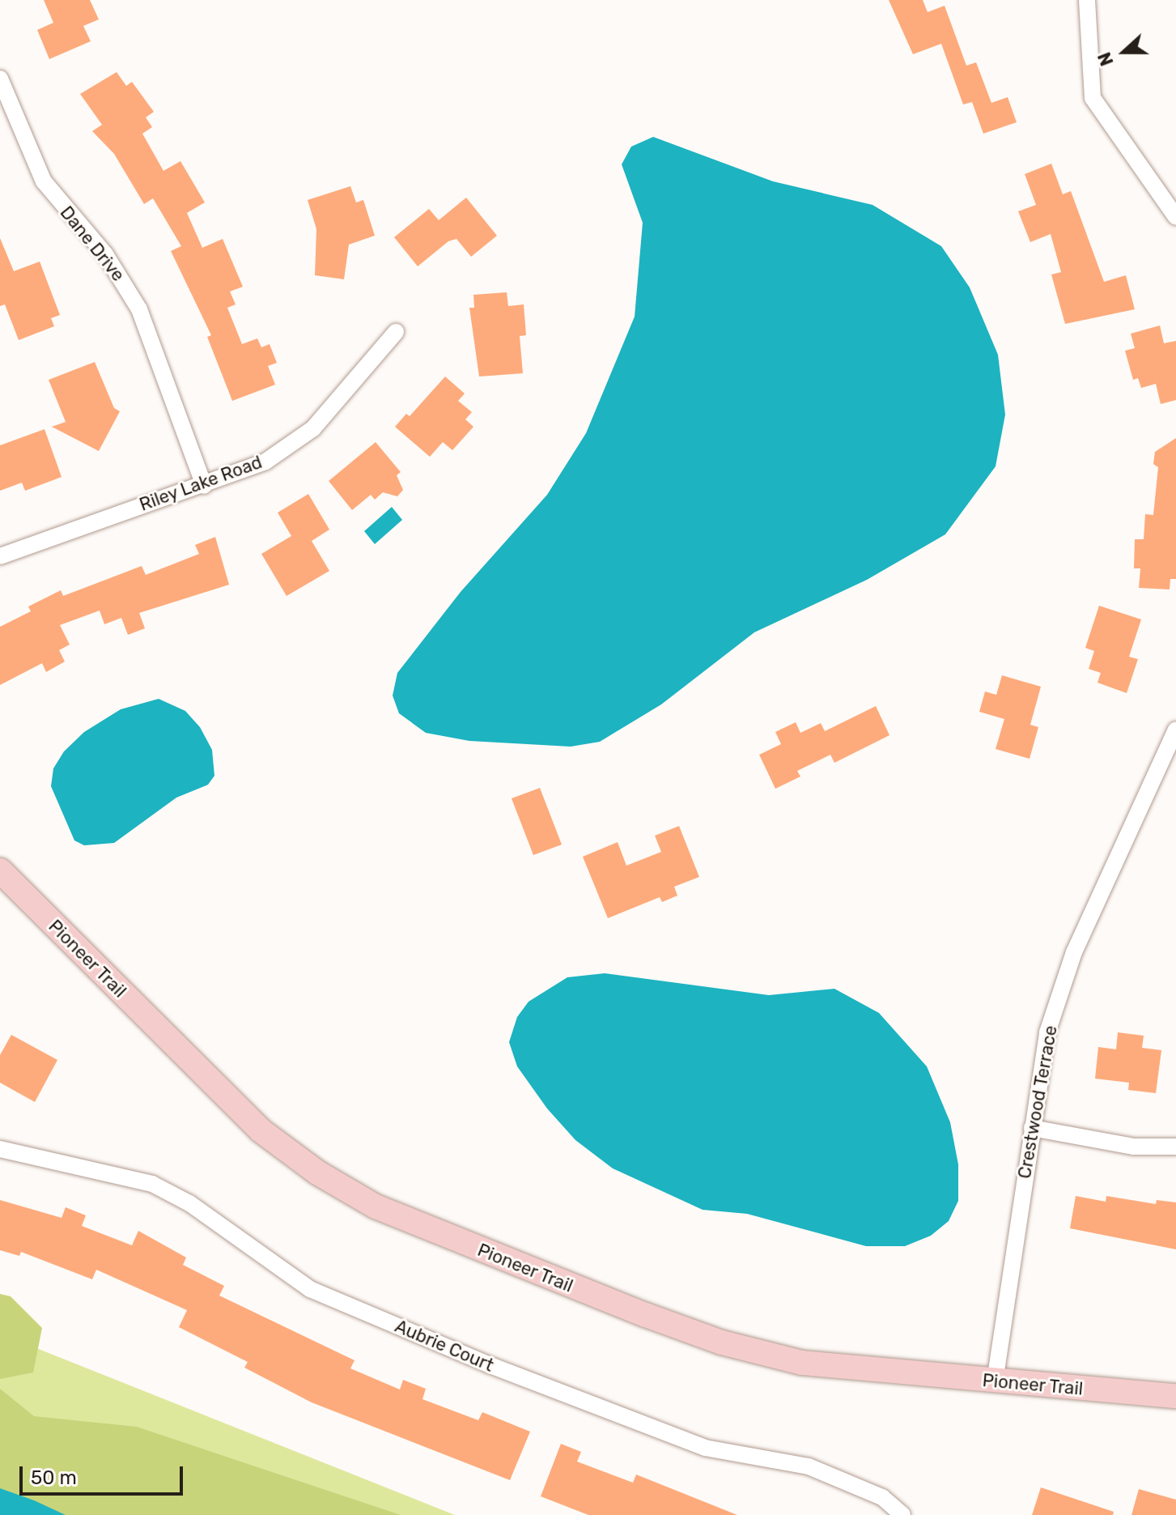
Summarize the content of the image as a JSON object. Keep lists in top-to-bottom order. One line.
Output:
{"streets":{"main road":["Pioneer Trail"],"street":["Dane Drive","Riley Lake Road","Crestwood Terrace","Aubrie Court"]},"crossings":[["Dane Drive","Riley Lake Road"],["Pioneer Trail","Crestwood Terrace"]],"scale_bar":"50 m","north":"left"}
